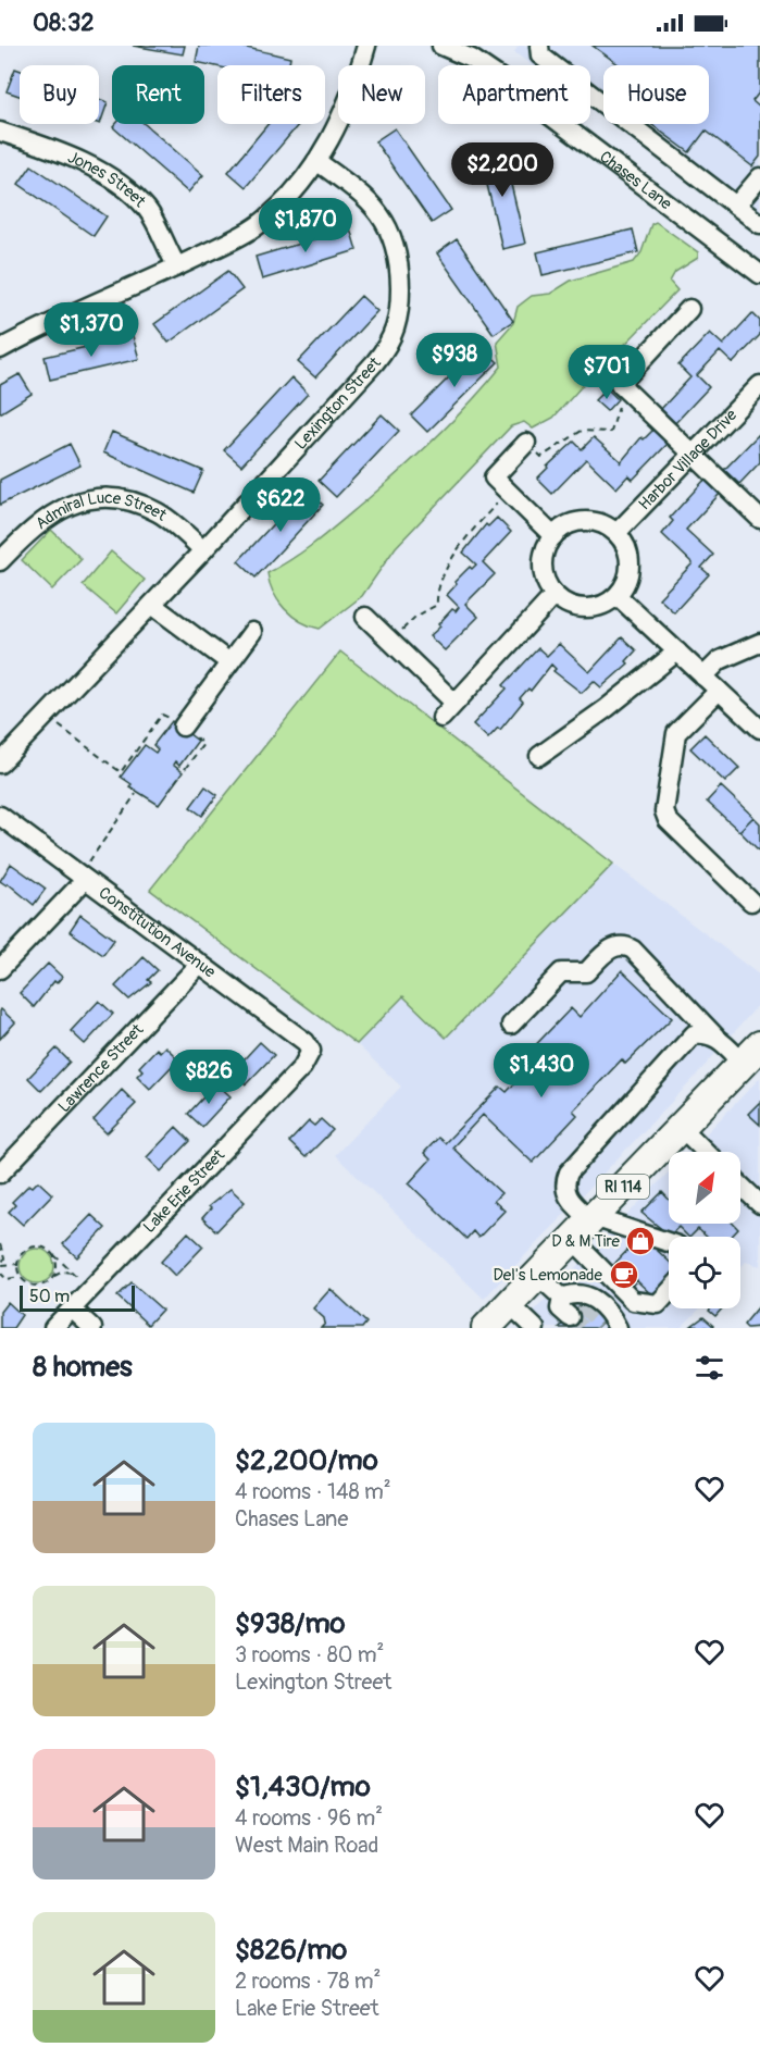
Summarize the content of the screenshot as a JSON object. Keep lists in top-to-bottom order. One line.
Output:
{"streets":{"highway":["RI 114"],"street":["Chases Lane","Jones Street","Lexington Street","Harbor Village Drive","Admiral Luce Street","Constitution Avenue","Lawrence Street","Lake Erie Street"]},"crossings":[["Lexington Street","Admiral Luce Street"],["Constitution Avenue","Lawrence Street"],["Constitution Avenue","Lake Erie Street"]],"places":{"shop":["D & M Tire"],"cafe":["Del's Lemonade"]},"scale_bar":"50 m","north":"top right","page":{"status":"08:32","chip":["Buy","Rent","Filters","New","Apartment","House"],"price":["$2,200","$1,870","$1,370","$938","$701","$622","$1,430","$826"],"scale":"50 m","heading":"8 homes","list":[{"name":"$2,200/mo","note":"4 rooms · 148 m² · Chases Lane"},{"name":"$938/mo","note":"3 rooms · 80 m² · Lexington Street"},{"name":"$1,430/mo","note":"4 rooms · 96 m² · West Main Road"},{"name":"$826/mo","note":"2 rooms · 78 m² · Lake Erie Street"}]}}
